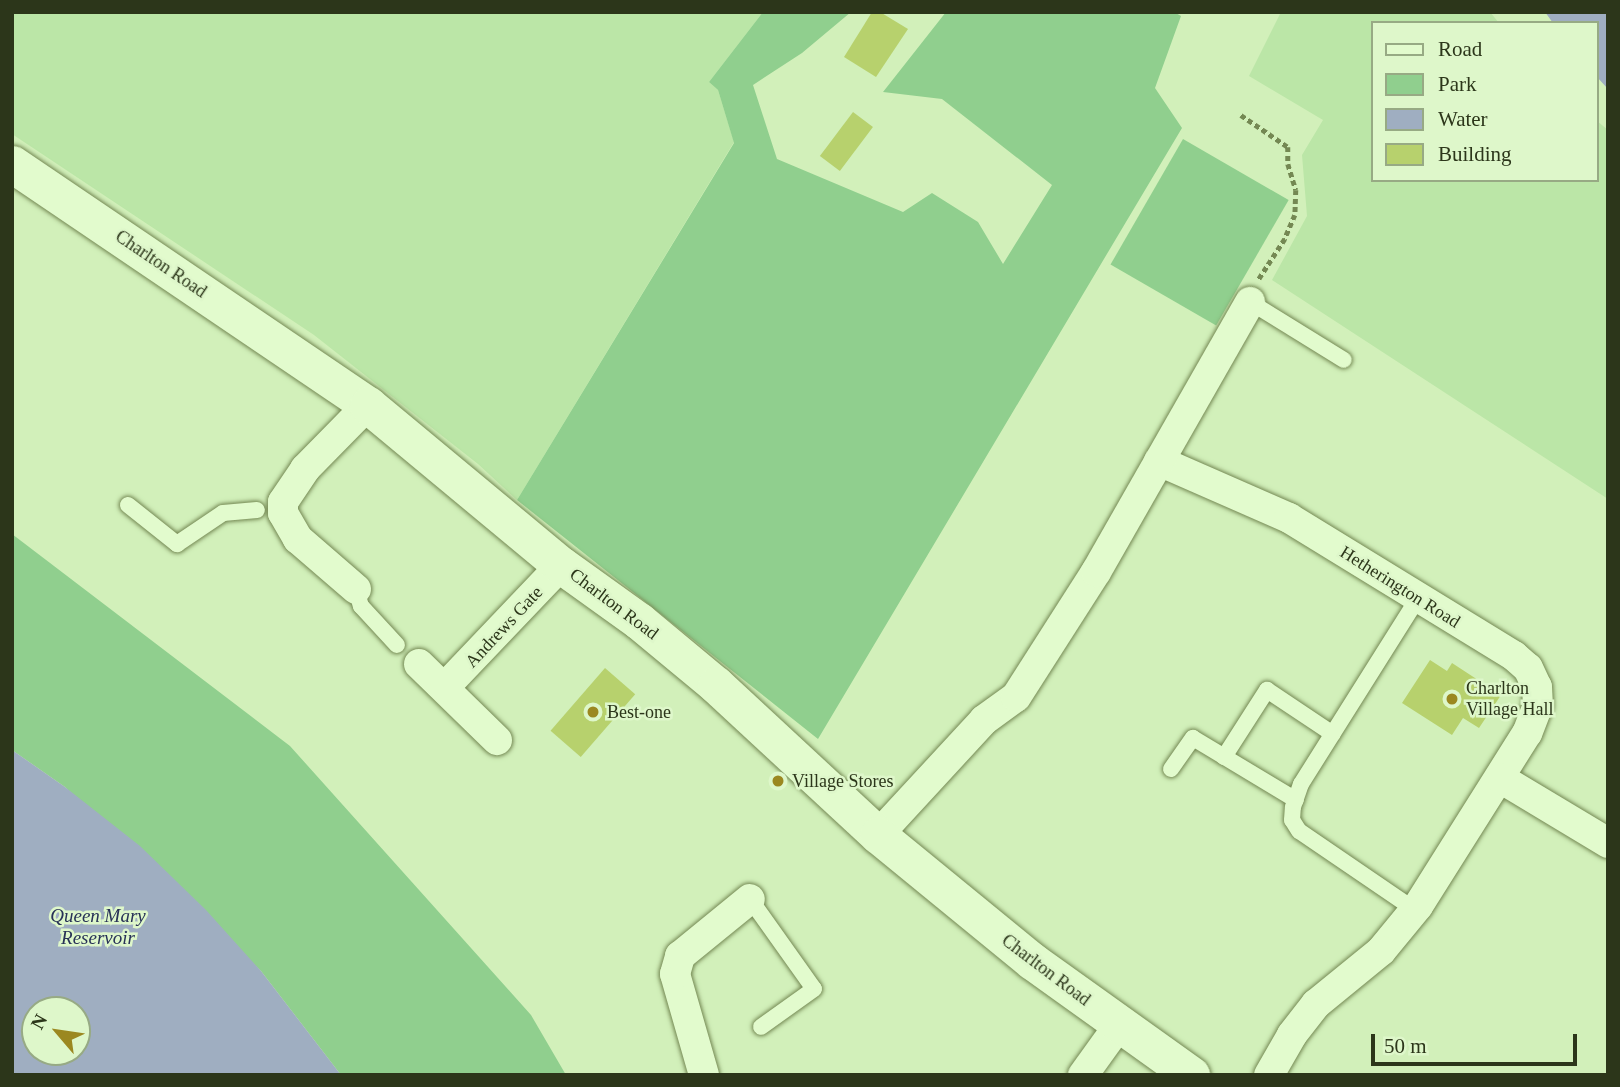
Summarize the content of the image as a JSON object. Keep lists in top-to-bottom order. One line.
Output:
{"streets":{"street":["Charlton Road","Hetherington Road","Andrews Gate"]},"crossings":[["Charlton Road","Andrews Gate"]],"water":["Queen Mary Reservoir"],"places":["Charlton Village Hall","Best-one","Village Stores"],"legend":["Road","Park","Water","Building"],"scale_bar":"50 m","north":"top left"}
